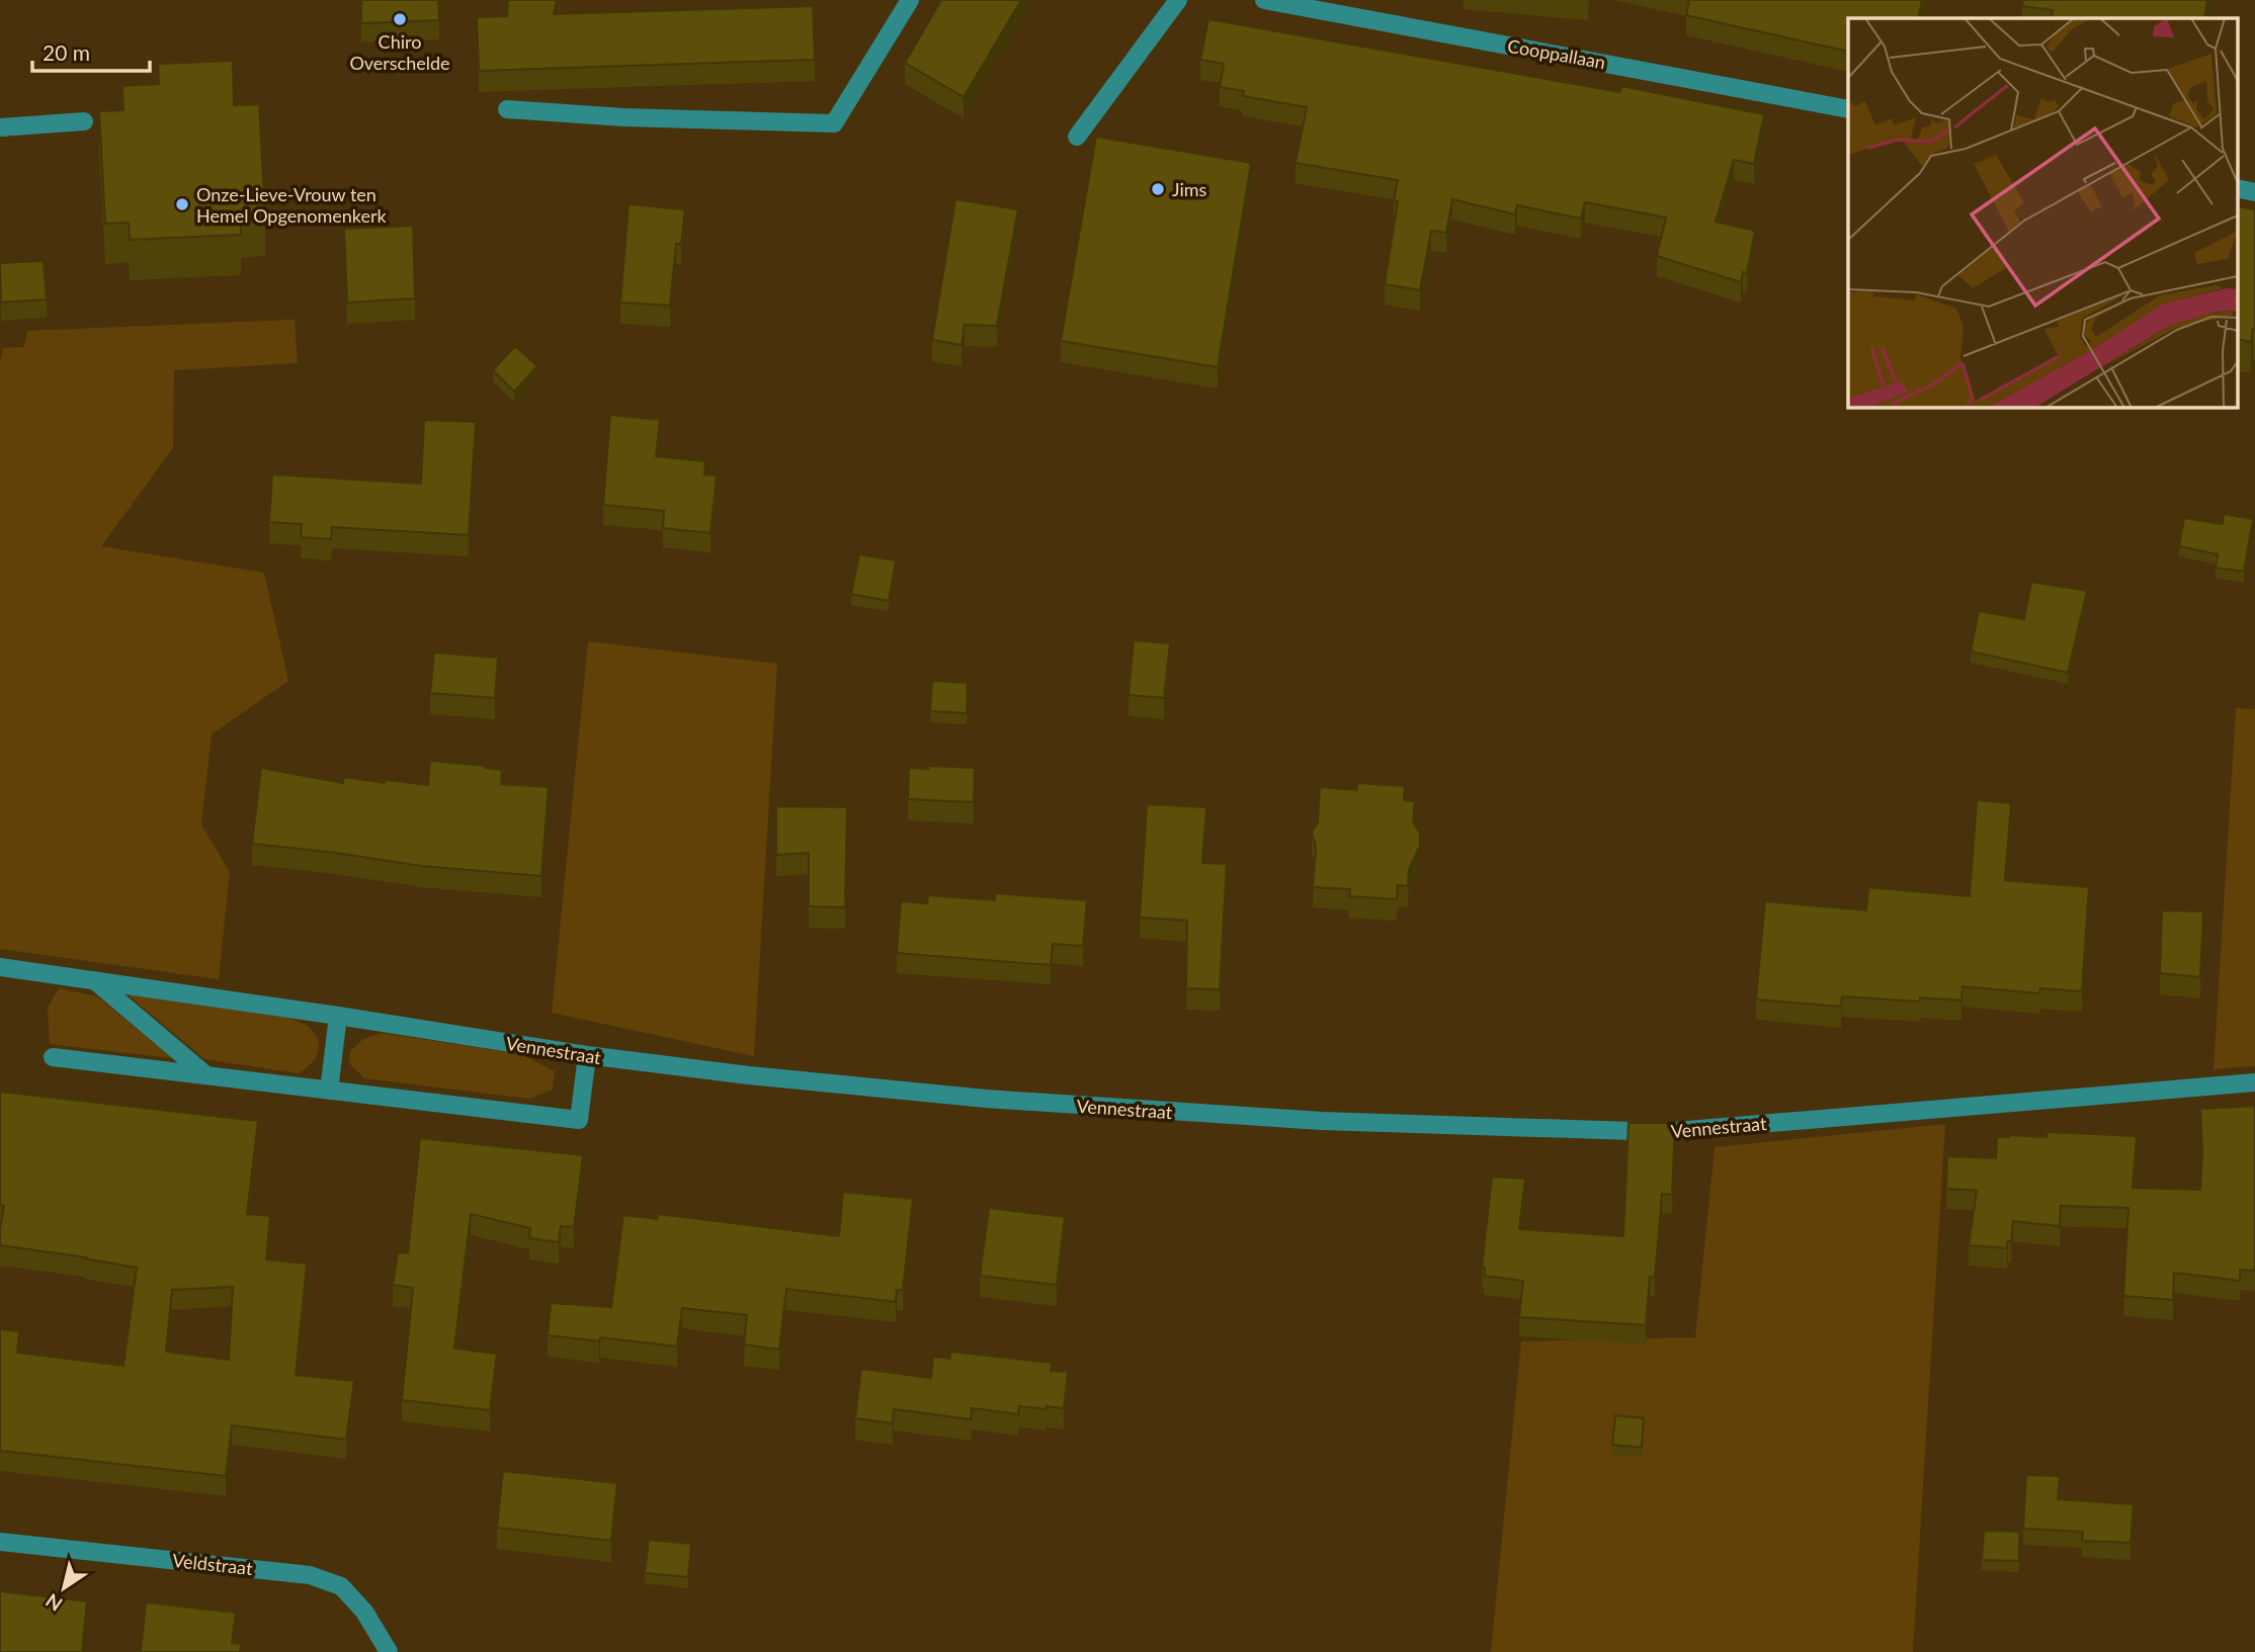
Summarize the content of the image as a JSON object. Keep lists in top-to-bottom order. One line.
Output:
{"streets":{"street":["Cooppallaan","Vennestraat","Veldstraat"]},"places":["Chiro Overschelde","Jims","Onze-Lieve-Vrouw ten Hemel Opgenomenkerk"],"scale_bar":"20 m","north":"bottom left"}
